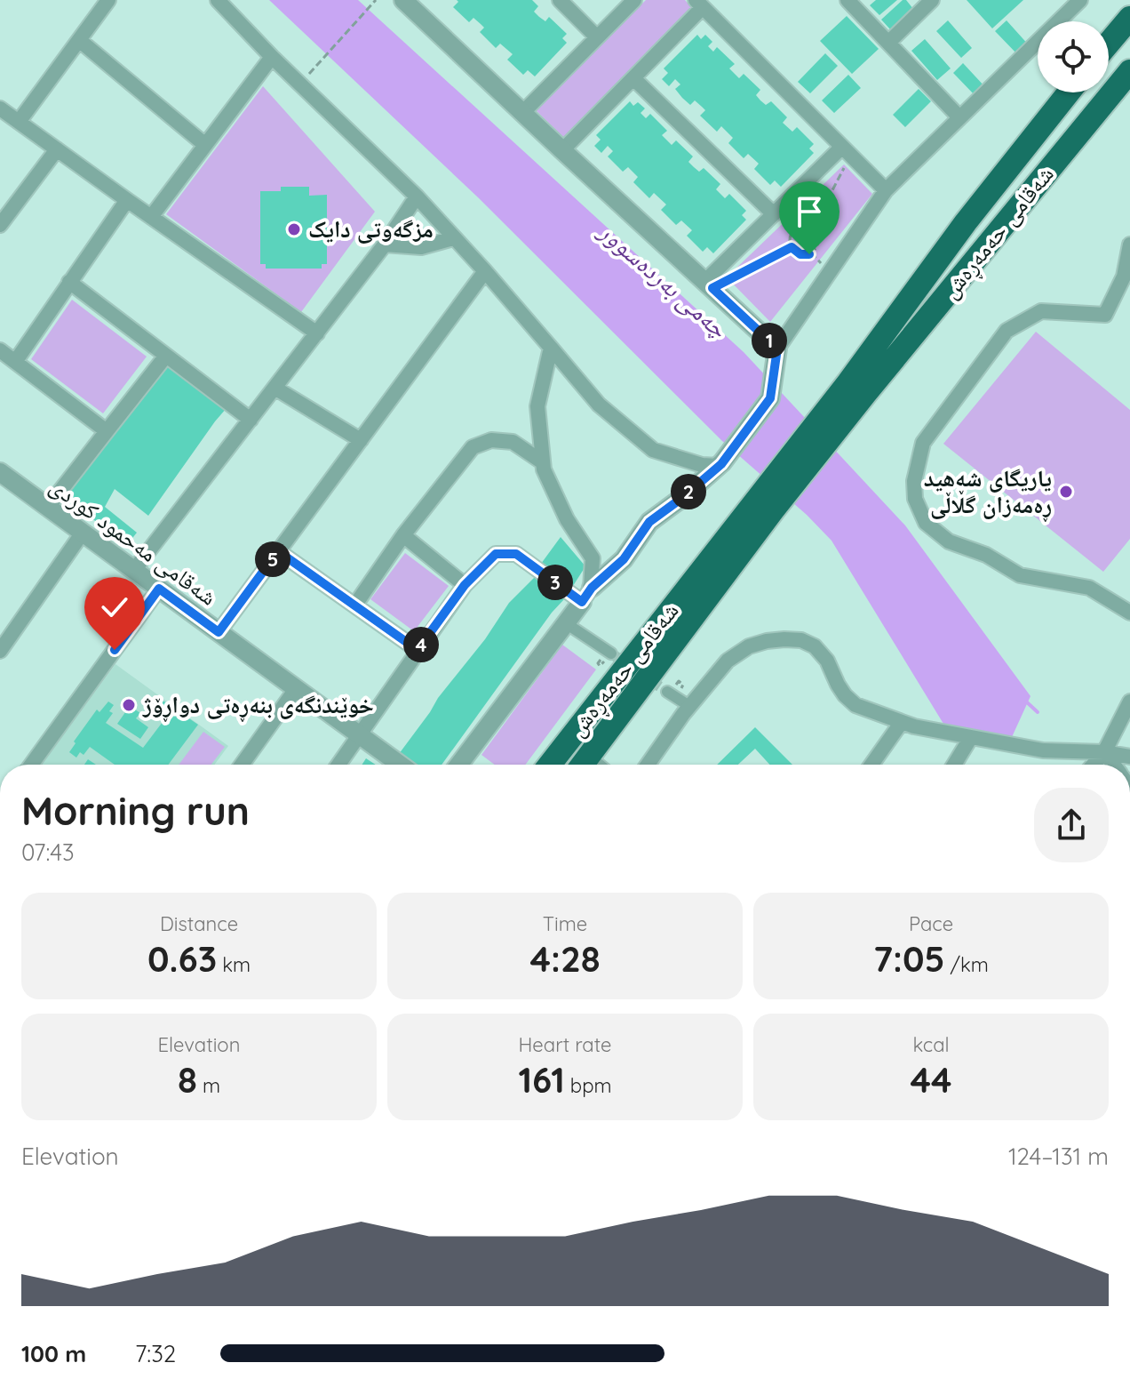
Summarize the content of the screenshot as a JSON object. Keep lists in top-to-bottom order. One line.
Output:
{"streets":{"highway":["شەقامی حەمەڕەش"],"street":["شەقامی مەحمود کوردی"]},"water":["چەمی بەردەسوور"],"places":["مزگەوتی دایک","یاریگای شەهید ڕەمەزان گڵاڵی","خوێندنگەی بنەڕەتی دواڕۆژ"],"page":{"pins":["1","2","5","3","4"],"heading":["Morning run","07:43"],"stats":[["Distance","0.63 km"],["Time","4:28"],["Pace","7:05 /km"],["Elevation","8 m"],["Heart rate","161 bpm"],["kcal","44"]],"chart":["Elevation","124–131 m"],"list":[{"name":"100 m","note":"7:32"}]}}
